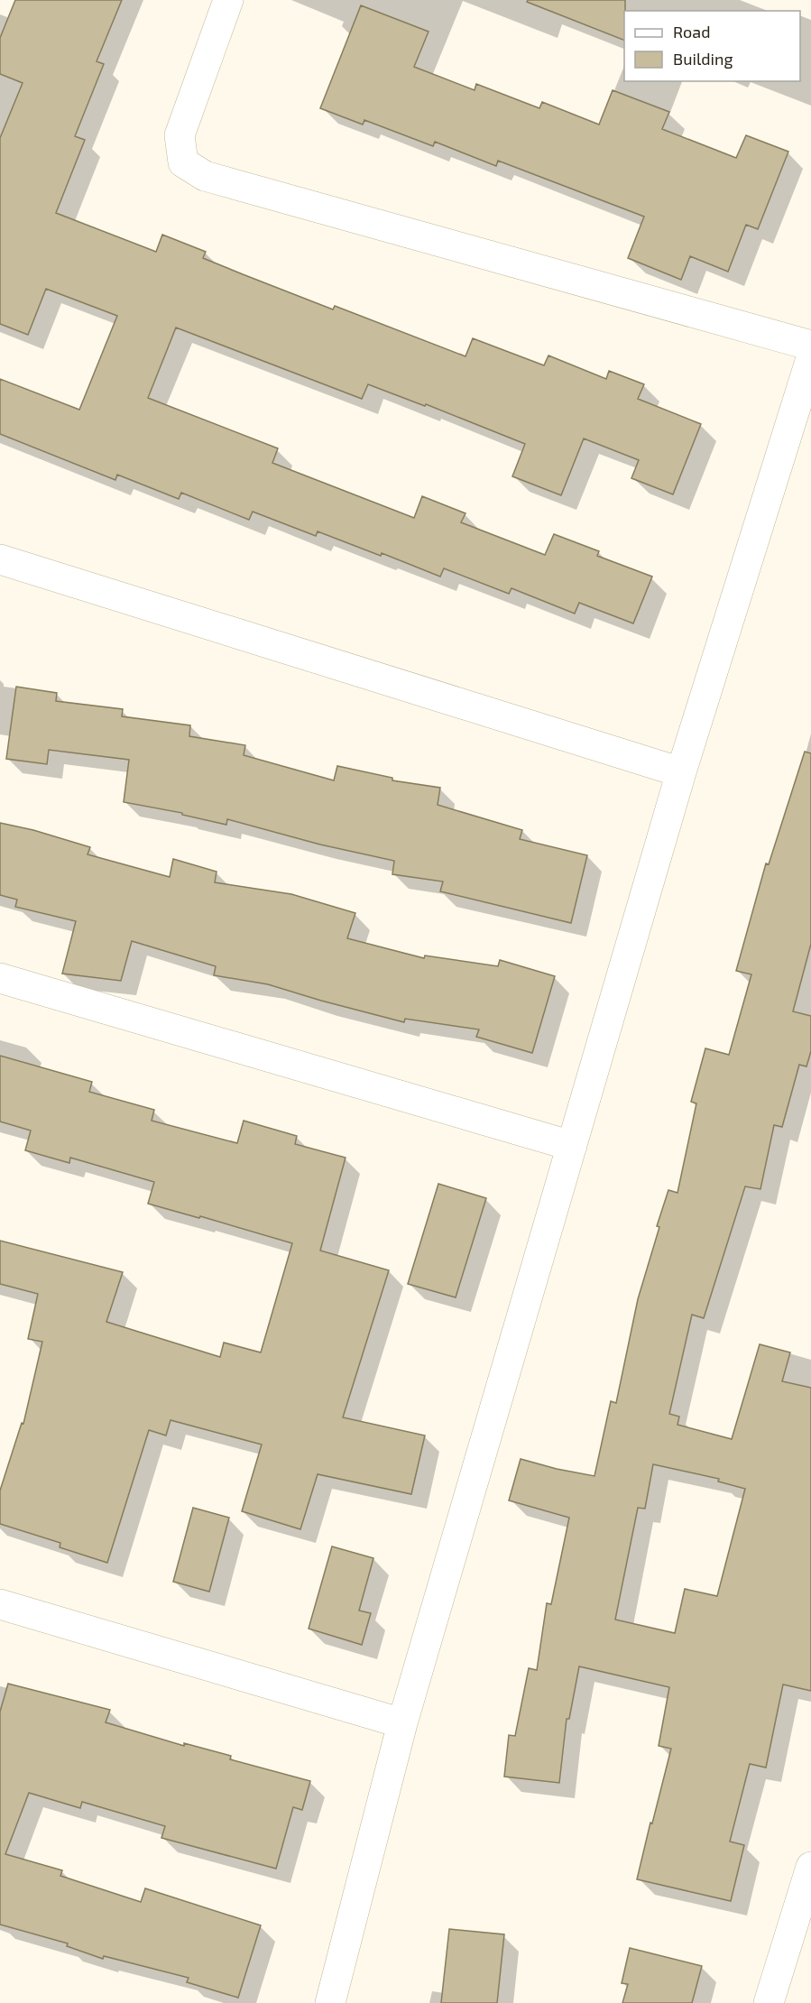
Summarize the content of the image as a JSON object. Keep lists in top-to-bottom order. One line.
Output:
{"legend":["Road","Building"]}
